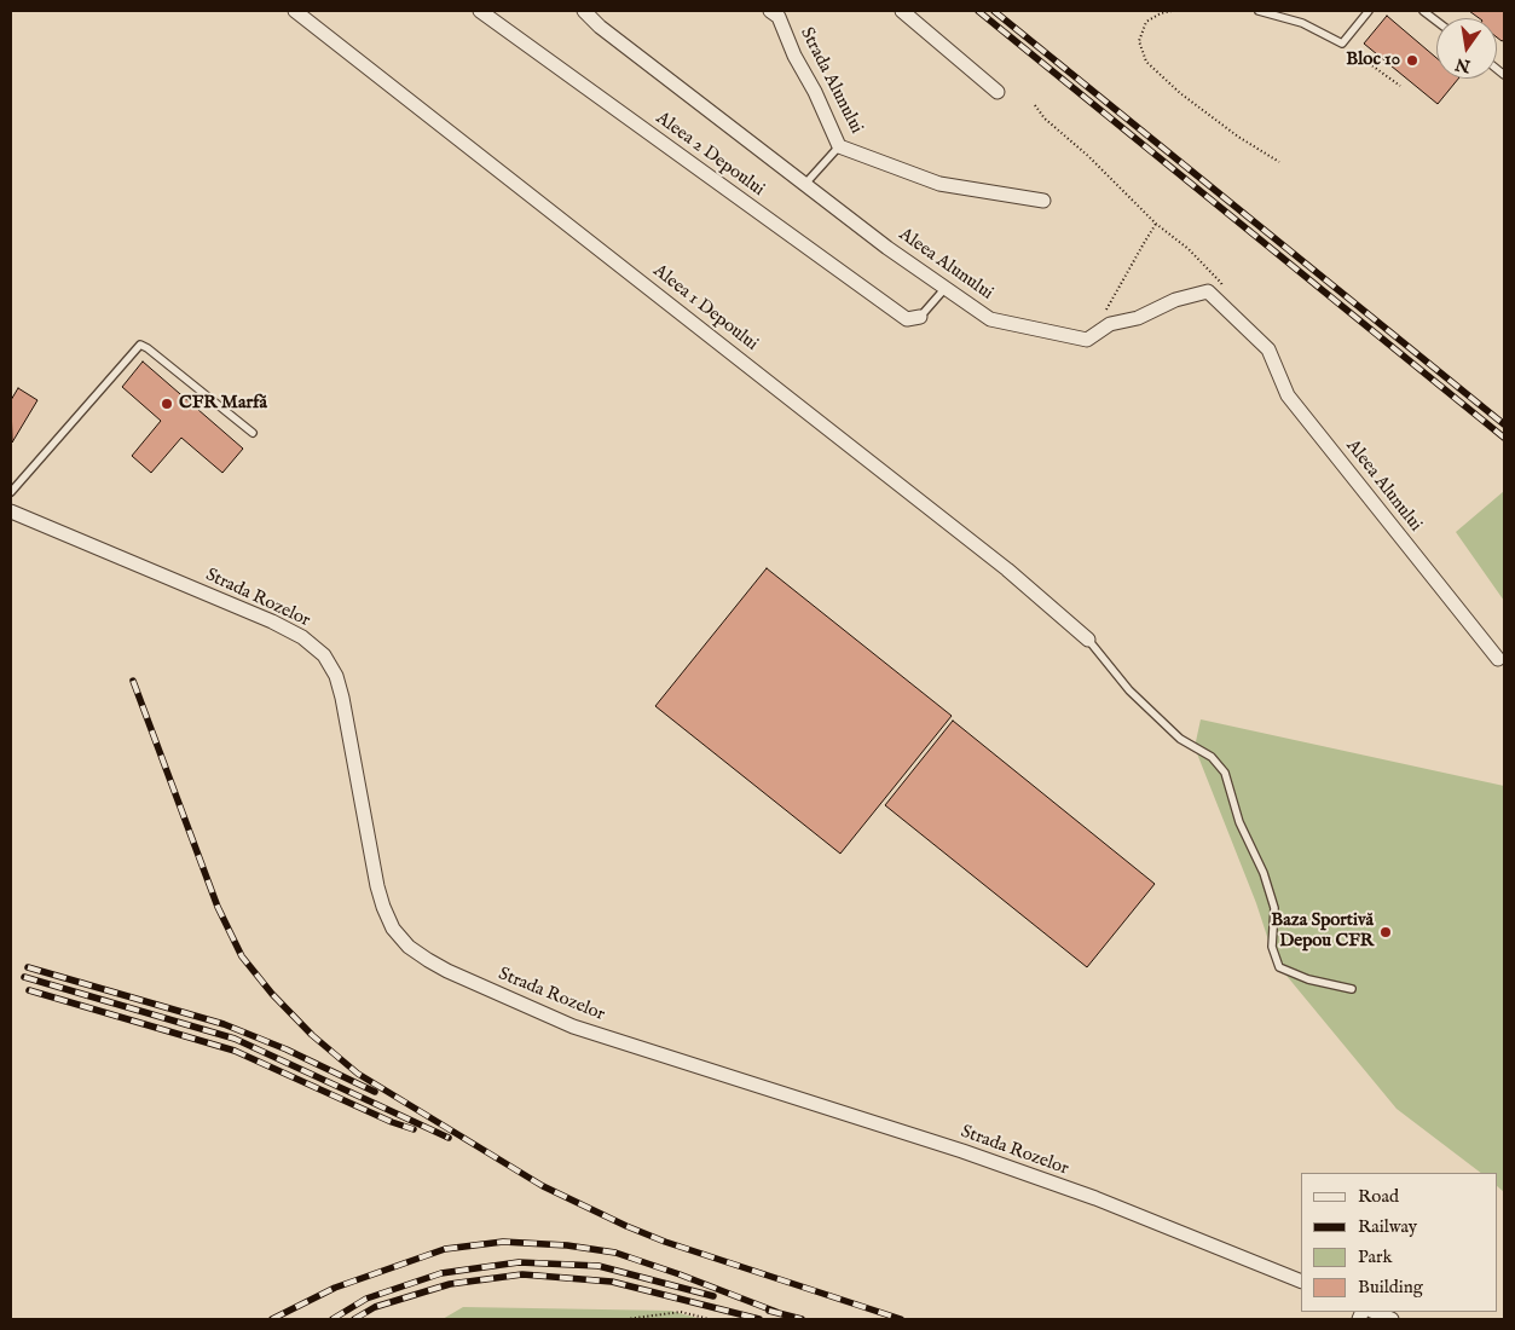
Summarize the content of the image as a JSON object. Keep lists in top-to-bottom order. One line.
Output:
{"streets":{"street":["Strada Alunului","Aleea 2 Depoului","Aleea Alunului","Aleea 1 Depoului","Strada Rozelor"]},"places":["Bloc 10","CFR Marfă","Baza Sportivă Depou CFR"],"legend":["Road","Railway","Park","Building"],"north":"bottom"}
